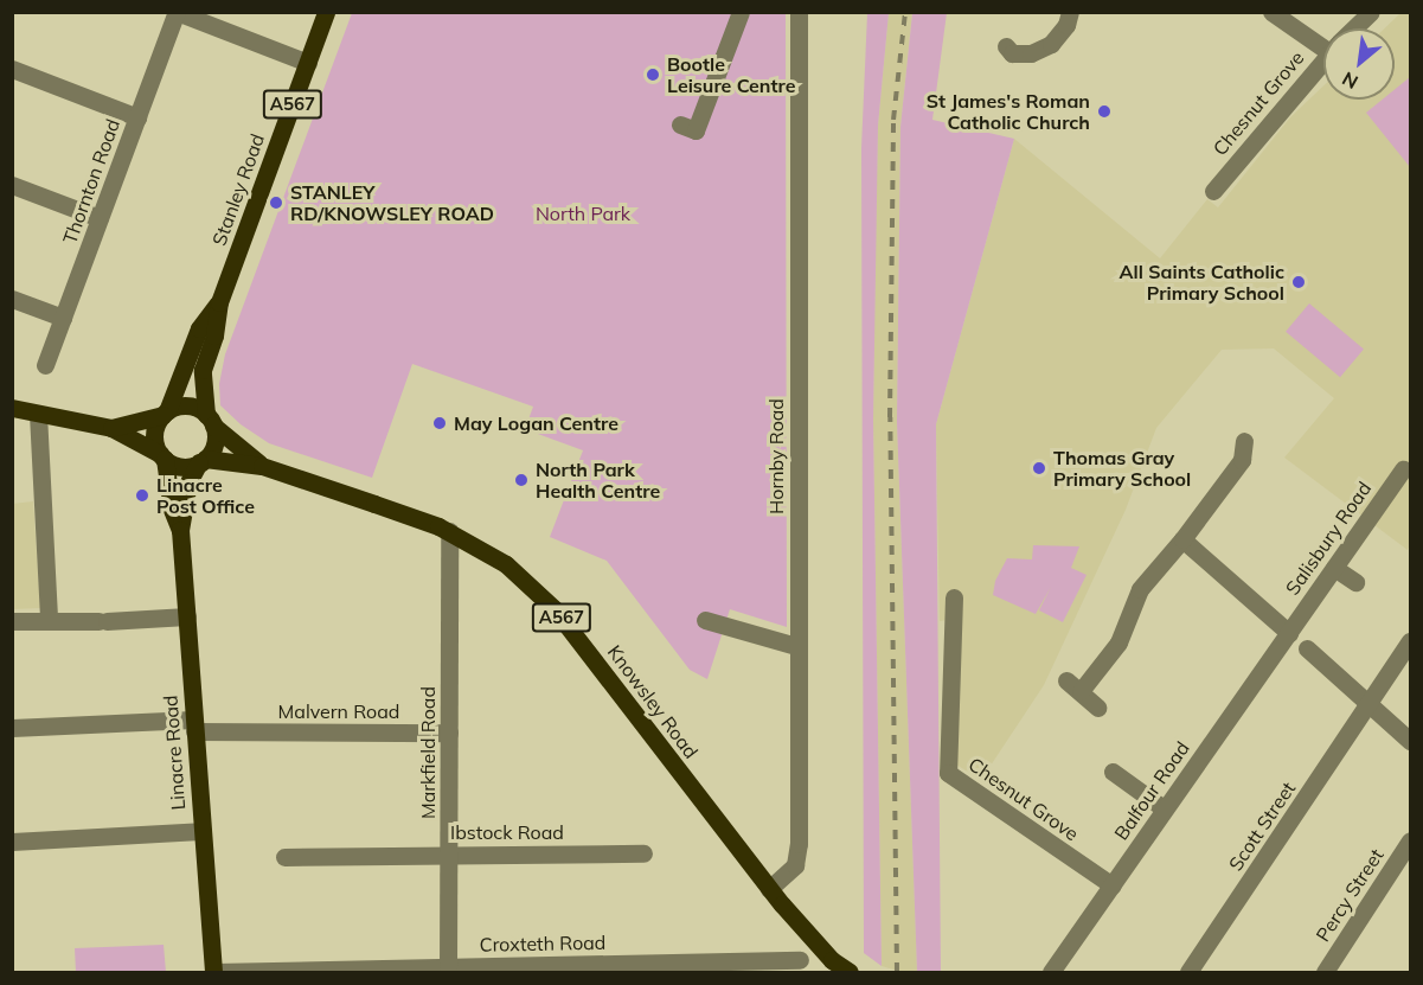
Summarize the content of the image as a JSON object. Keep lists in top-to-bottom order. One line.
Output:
{"streets":{"main road":["A567","Stanley Road","Knowsley Road","Linacre Road"],"street":["Chesnut Grove","Thornton Road","Hornby Road","Salisbury Road","Malvern Road","Markfield Road","Balfour Road","Scott Street","Ibstock Road","Percy Street","Croxteth Road"]},"crossings":[["Chesnut Grove","Balfour Road"],["Stanley Road","Knowsley Road"],["Stanley Road","Linacre Road"],["Hornby Road","Knowsley Road"],["Salisbury Road","Balfour Road"],["Knowsley Road","Linacre Road"],["Knowsley Road","Markfield Road"],["Malvern Road","Linacre Road"],["Malvern Road","Markfield Road"],["Linacre Road","Croxteth Road"],["Markfield Road","Ibstock Road"],["Markfield Road","Croxteth Road"]],"parks":["North Park"],"places":["Bootle Leisure Centre","St James's Roman Catholic Church","STANLEY RD/KNOWSLEY ROAD","All Saints Catholic Primary School","May Logan Centre","Thomas Gray Primary School","North Park Health Centre","Linacre Post Office"],"north":"bottom left"}
